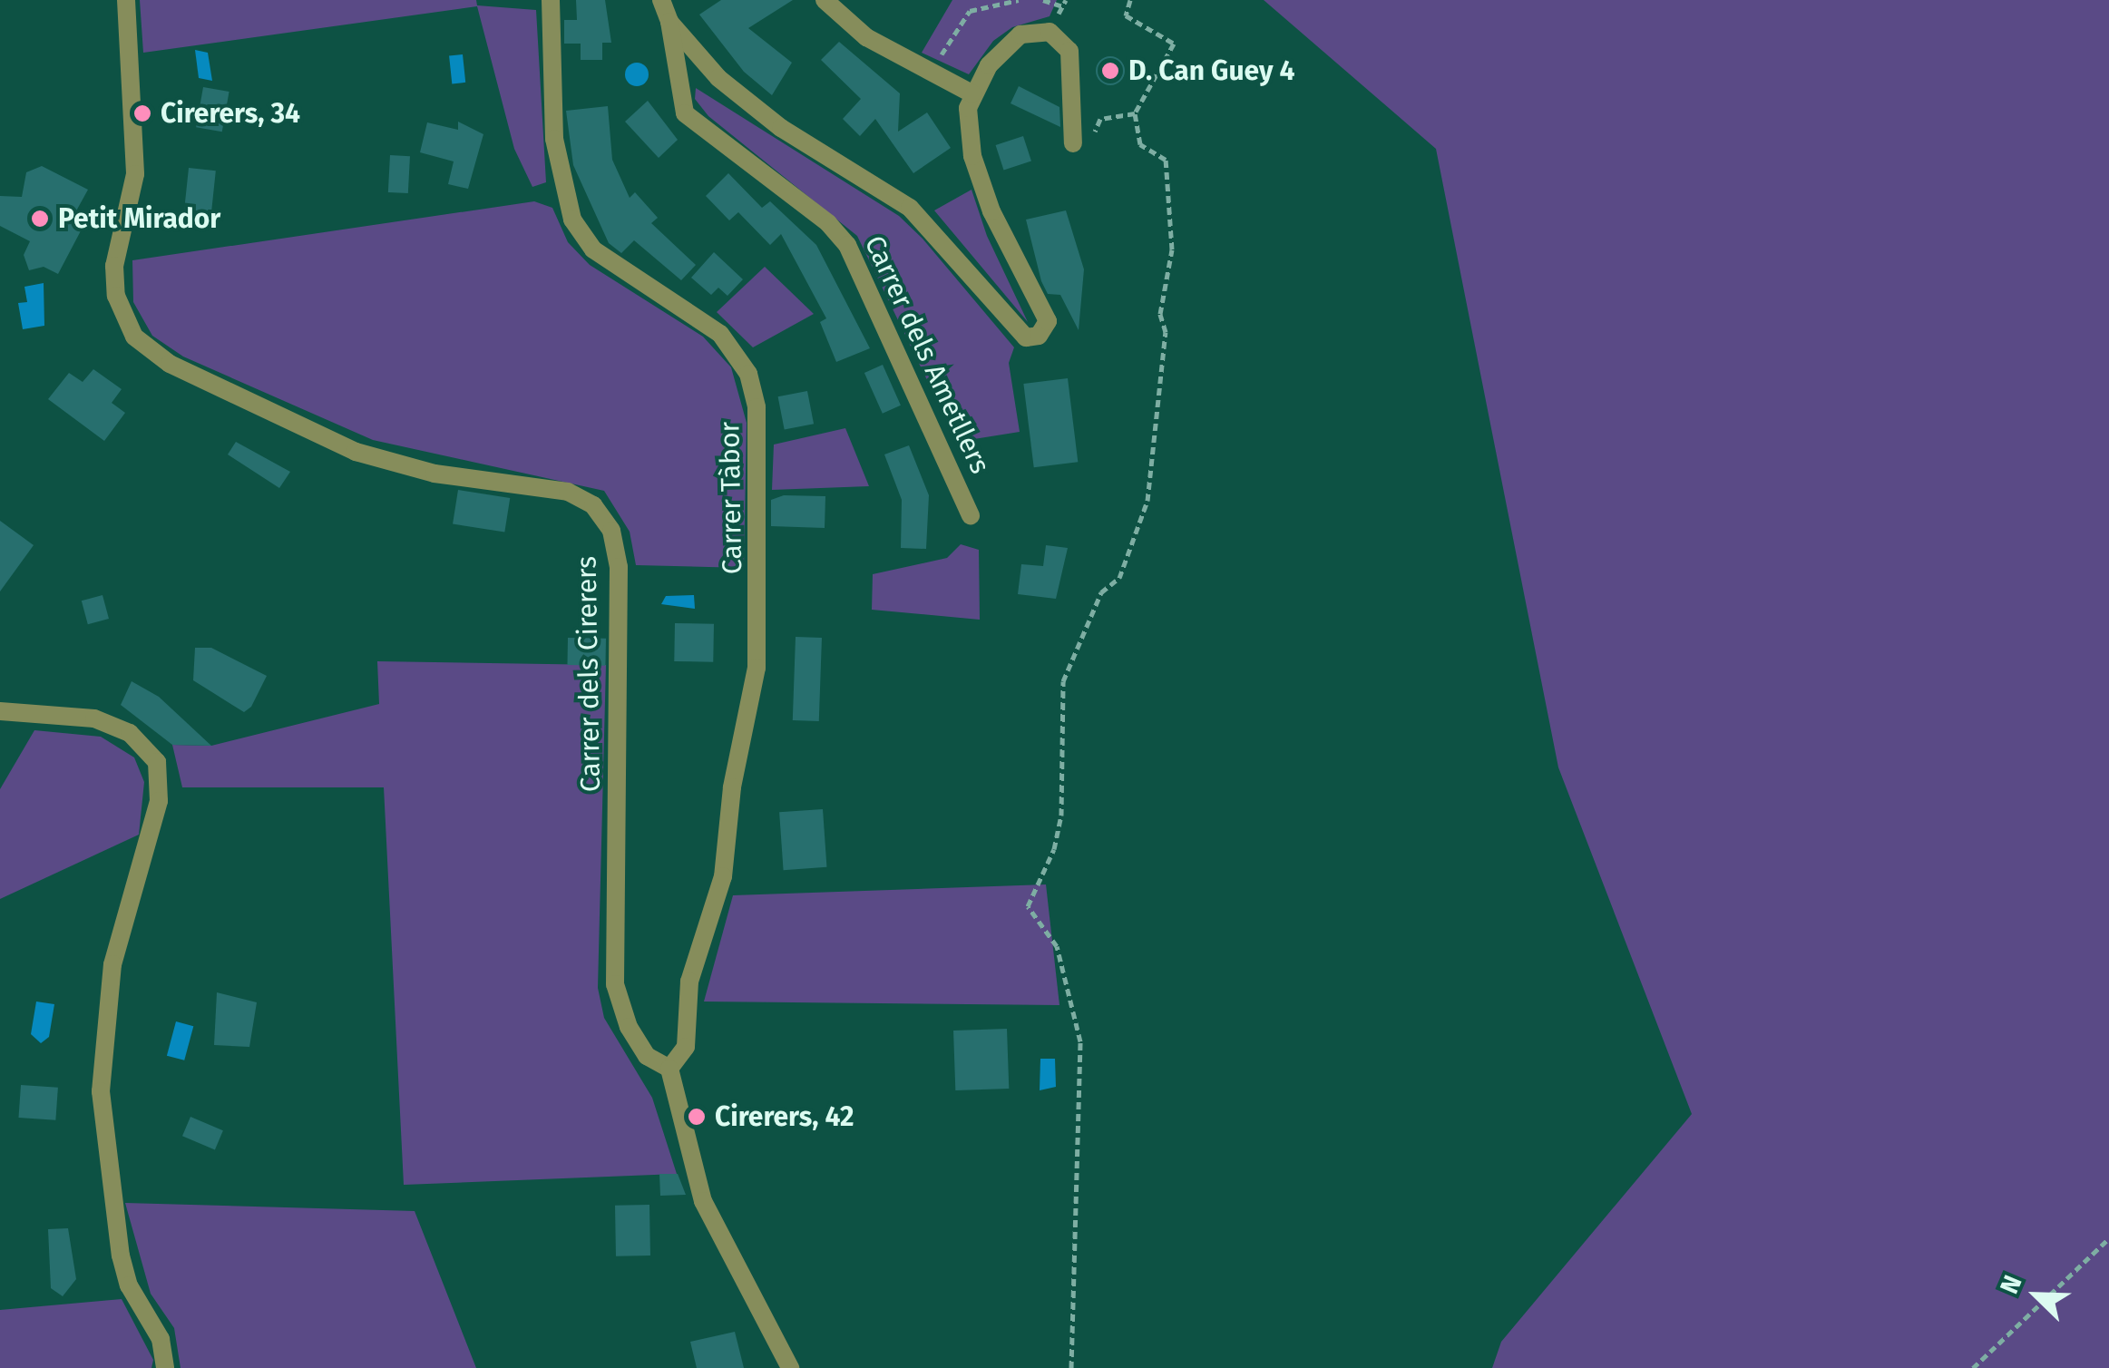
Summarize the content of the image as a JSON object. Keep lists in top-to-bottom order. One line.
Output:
{"streets":{"street":["Carrer dels Ametllers","Carrer Tàbor","Carrer dels Cirerers"]},"crossings":[["Carrer Tàbor","Carrer dels Cirerers"]],"places":["D. Can Guey 4","Cirerers, 34","Petit Mirador","Cirerers, 42"],"north":"top left"}
